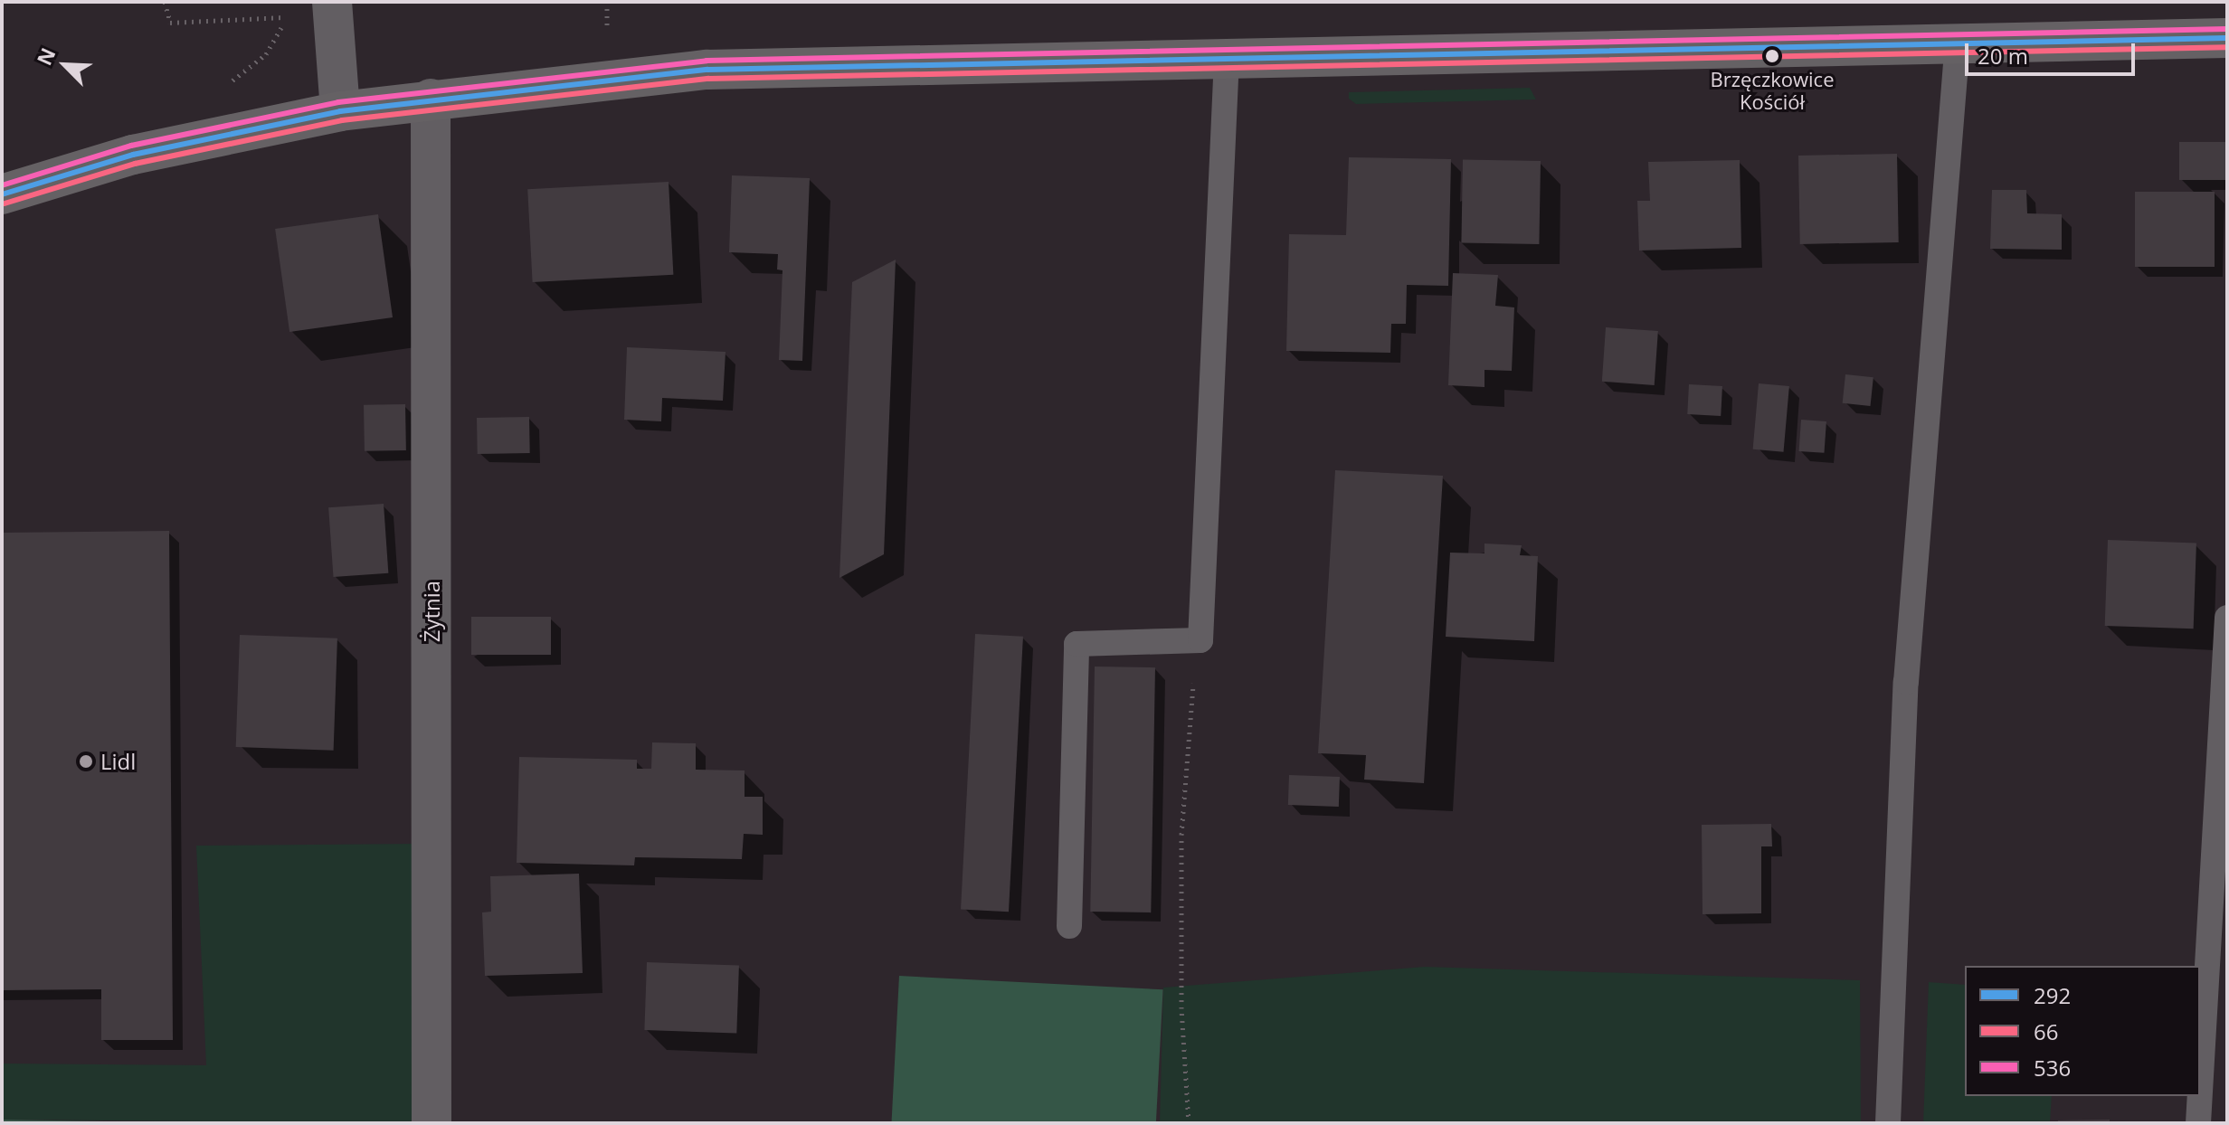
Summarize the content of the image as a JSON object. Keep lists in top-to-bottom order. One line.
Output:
{"streets":{"street":["Żytnia"]},"places":["Brzęczkowice Kościół","Lidl"],"lines":["transit line 536","transit line 292","transit line 66"],"legend":["292","66","536"],"scale_bar":"20 m","north":"top left"}
